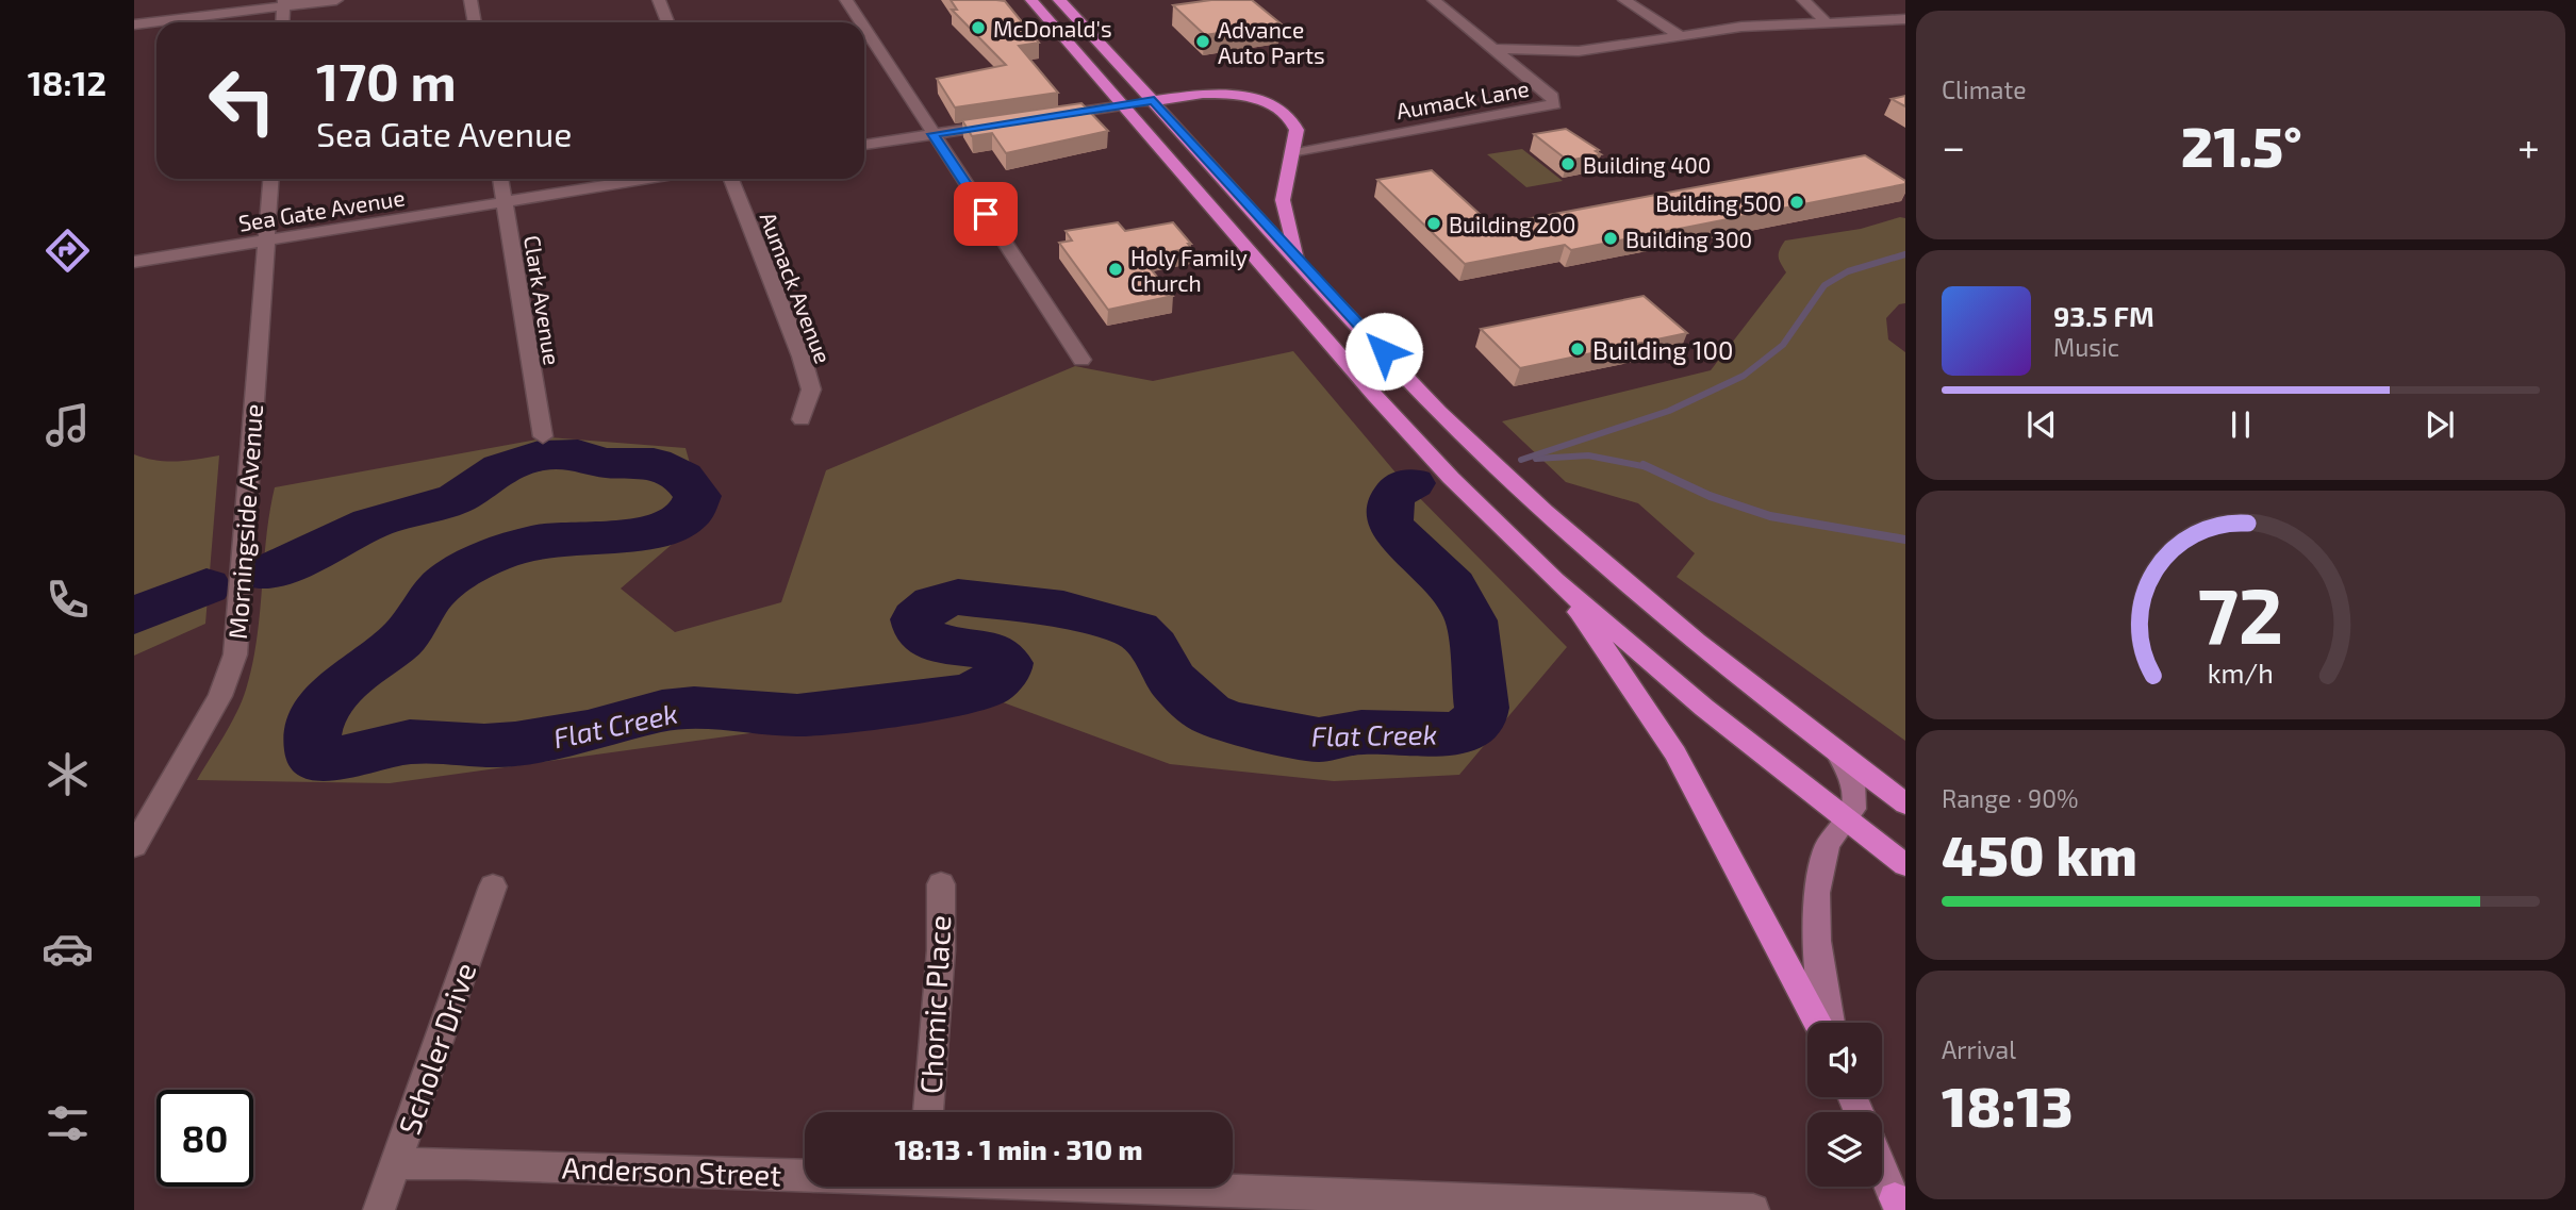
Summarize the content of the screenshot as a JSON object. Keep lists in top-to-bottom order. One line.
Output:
{"streets":{"street":["Aumack Lane","Sea Gate Avenue","Aumack Avenue","Clark Avenue","Morningside Avenue","Chomic Place","Scholer Drive","Anderson Street"]},"crossings":[["Sea Gate Avenue","Clark Avenue"],["Sea Gate Avenue","Morningside Avenue"],["Scholer Drive","Anderson Street"]],"water":["Flat Creek"],"places":["McDonald's","Advance Auto Parts","Building 400","Building 500","Building 200","Building 300","Holy Family Church","Building 100"],"page":{"tabs":"18:12","tile":["Climate",["Range · 90%","450 km"],["Arrival","18:13"]],"turn":["170 m","Sea Gate Avenue"],"heat":["−","21.5°","+"],"song":["93.5 FM","Music"],"limit":"80","trip":"18:13 · 1 min · 310 m","gauge":["72","km/h"]}}
